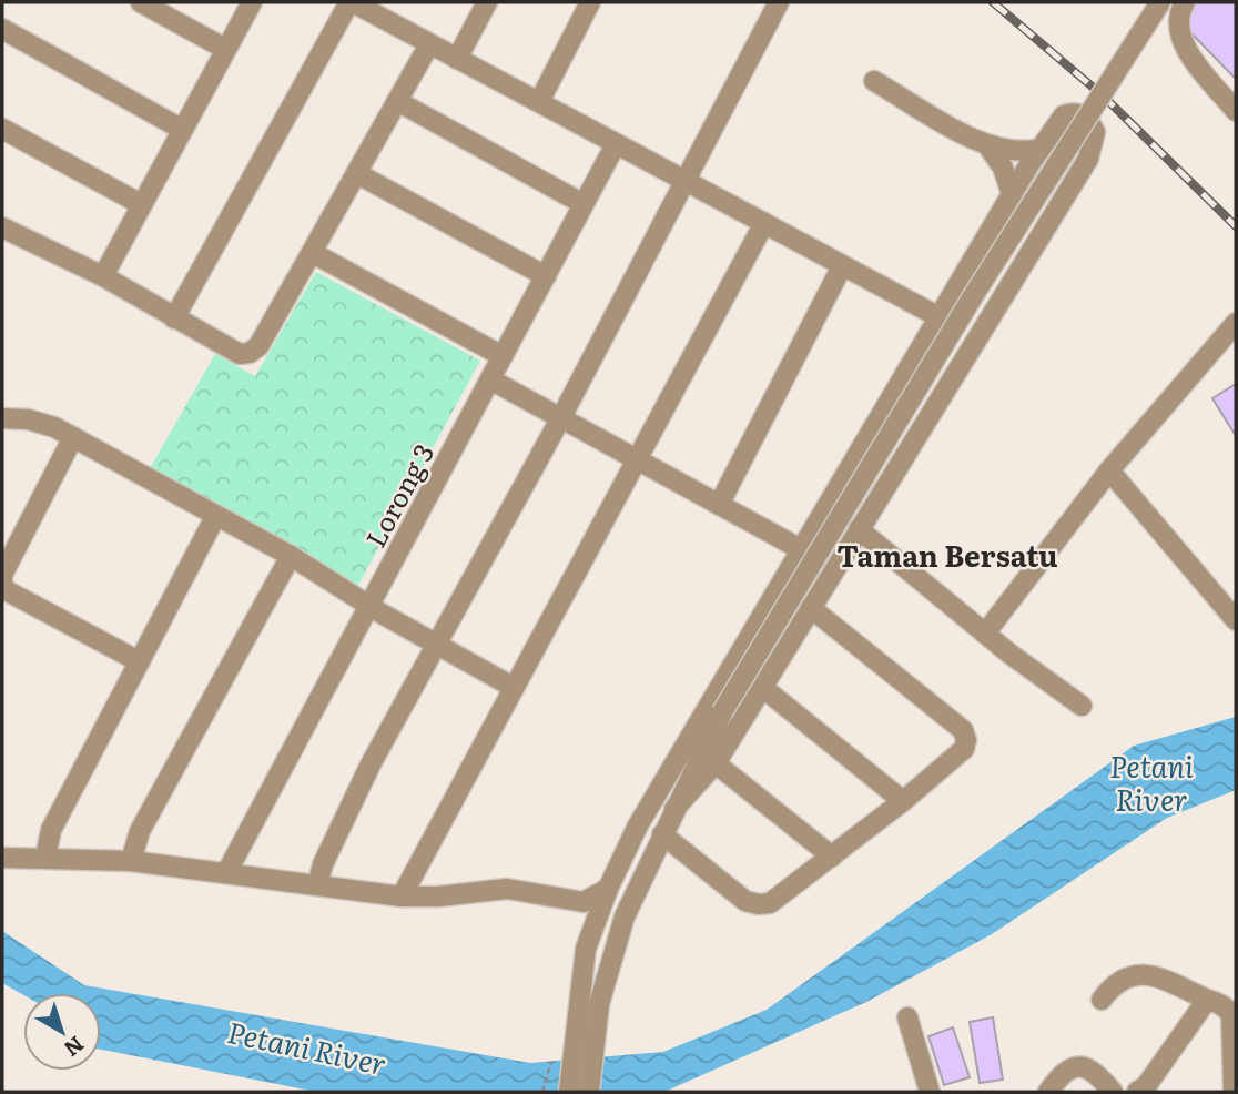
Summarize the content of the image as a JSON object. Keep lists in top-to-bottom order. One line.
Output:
{"streets":{"street":["Lorong 3"]},"districts":["Taman Bersatu"],"water":["Petani River"],"north":"bottom right"}
